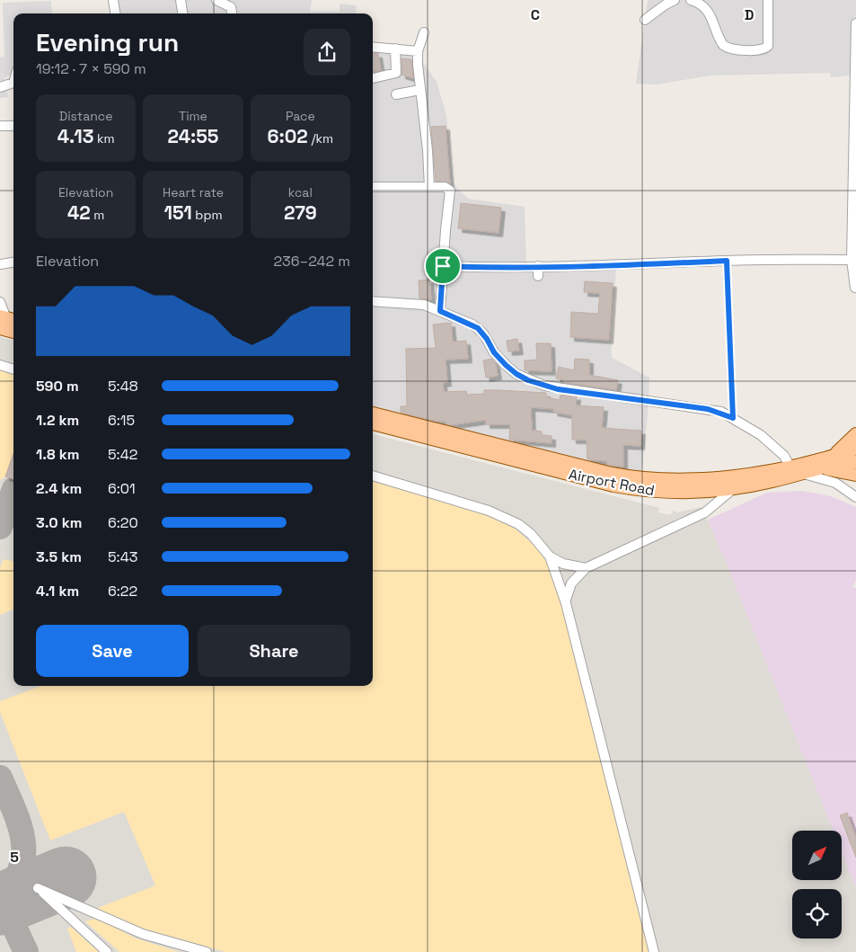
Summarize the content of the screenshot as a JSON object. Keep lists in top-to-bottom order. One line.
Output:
{"streets":{"main road":["Airport Road"]},"north":"top right","page":{"heading":["Evening run","19:12 · 7 × 590 m"],"stats":[["Distance","4.13 km"],["Time","24:55"],["Pace","6:02 /km"],["Elevation","42 m"],["Heart rate","151 bpm"],["kcal","279"]],"chart":["Elevation","236–242 m"],"list":[{"name":"590 m","note":"5:48"},{"name":"1.2 km","note":"6:15"},{"name":"1.8 km","note":"5:42"},{"name":"2.4 km","note":"6:01"},{"name":"3.0 km","note":"6:20"},{"name":"3.5 km","note":"5:43"},{"name":"4.1 km","note":"6:22"}],"buttons":["Save","Share"]},"grid":{"columns":["C","D"],"rows":["5"]}}
